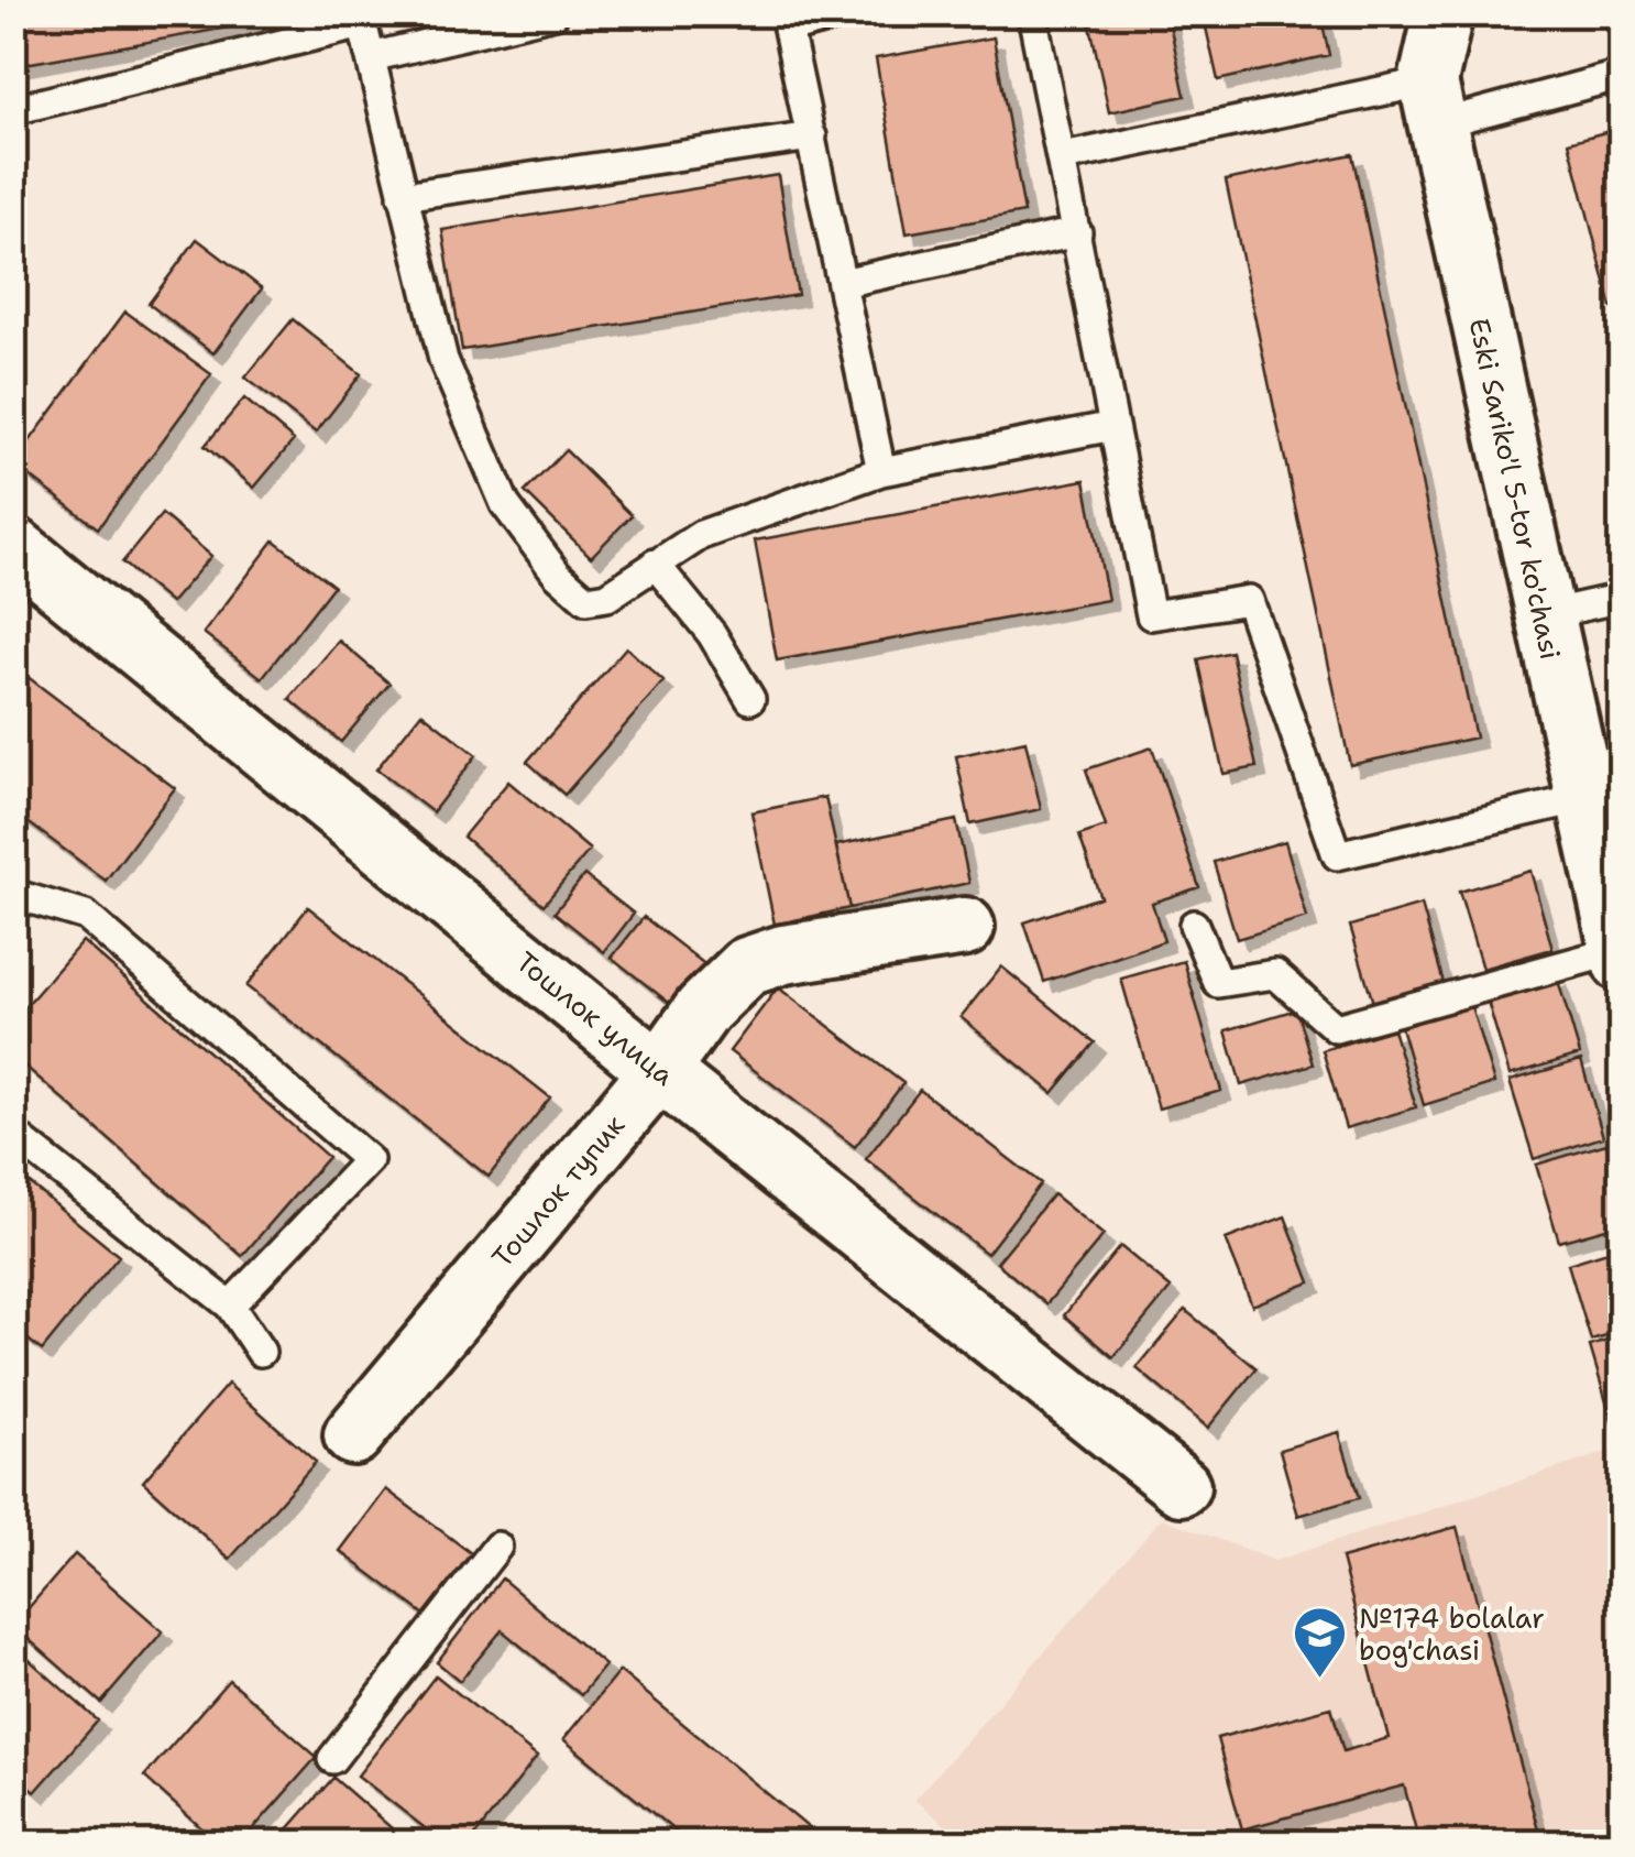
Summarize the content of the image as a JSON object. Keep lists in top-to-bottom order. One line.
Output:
{"streets":{"street":["Eski Sariko'l 5-tor ko'chasi","Тошлок улица","Тошлок тупик"]},"crossings":[["Тошлок улица","Тошлок тупик"]],"places":{"school or university":["№174 bolalar bog'chasi"]}}
